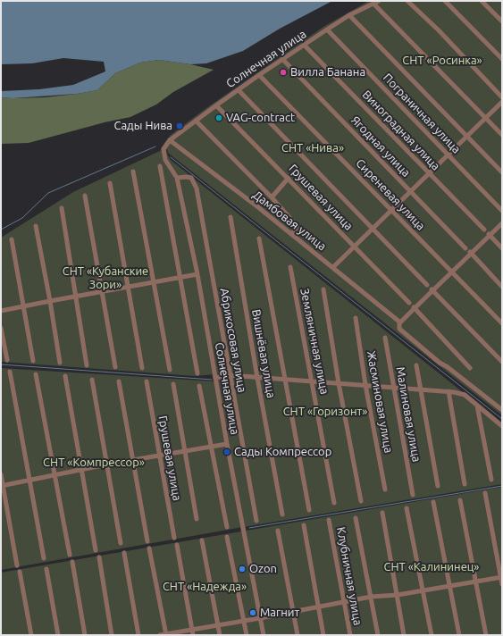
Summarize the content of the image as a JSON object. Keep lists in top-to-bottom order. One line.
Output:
{"streets":{"street":["Солнечная улица","Пограничная улица","Виноградная улица","Ягодная улица","Сиреневая улица","Грушевая улица","Дамбовая улица","Абрикосовая улица","Земляничная улица","Вишнёвая улица","Жасминовая улица","Малиновая улица","Клубничная улица"]},"crossings":[["Солнечная улица","Пограничная улица"],["Солнечная улица","Виноградная улица"],["Солнечная улица","Ягодная улица"],["Солнечная улица","Сиреневая улица"],["Солнечная улица","Грушевая улица"],["Солнечная улица","Дамбовая улица"],["Солнечная улица","Абрикосовая улица"]],"parks":["СНТ «Росинка»","СНТ «Нива»","СНТ «Кубанские Зори»","СНТ «Горизонт»","СНТ «Компрессор»","СНТ «Калининец»","СНТ «Надежда»"],"places":["Вилла Банана","VAG-contract","Сады Нива","Сады Компрессор","Ozon","Магнит"]}
